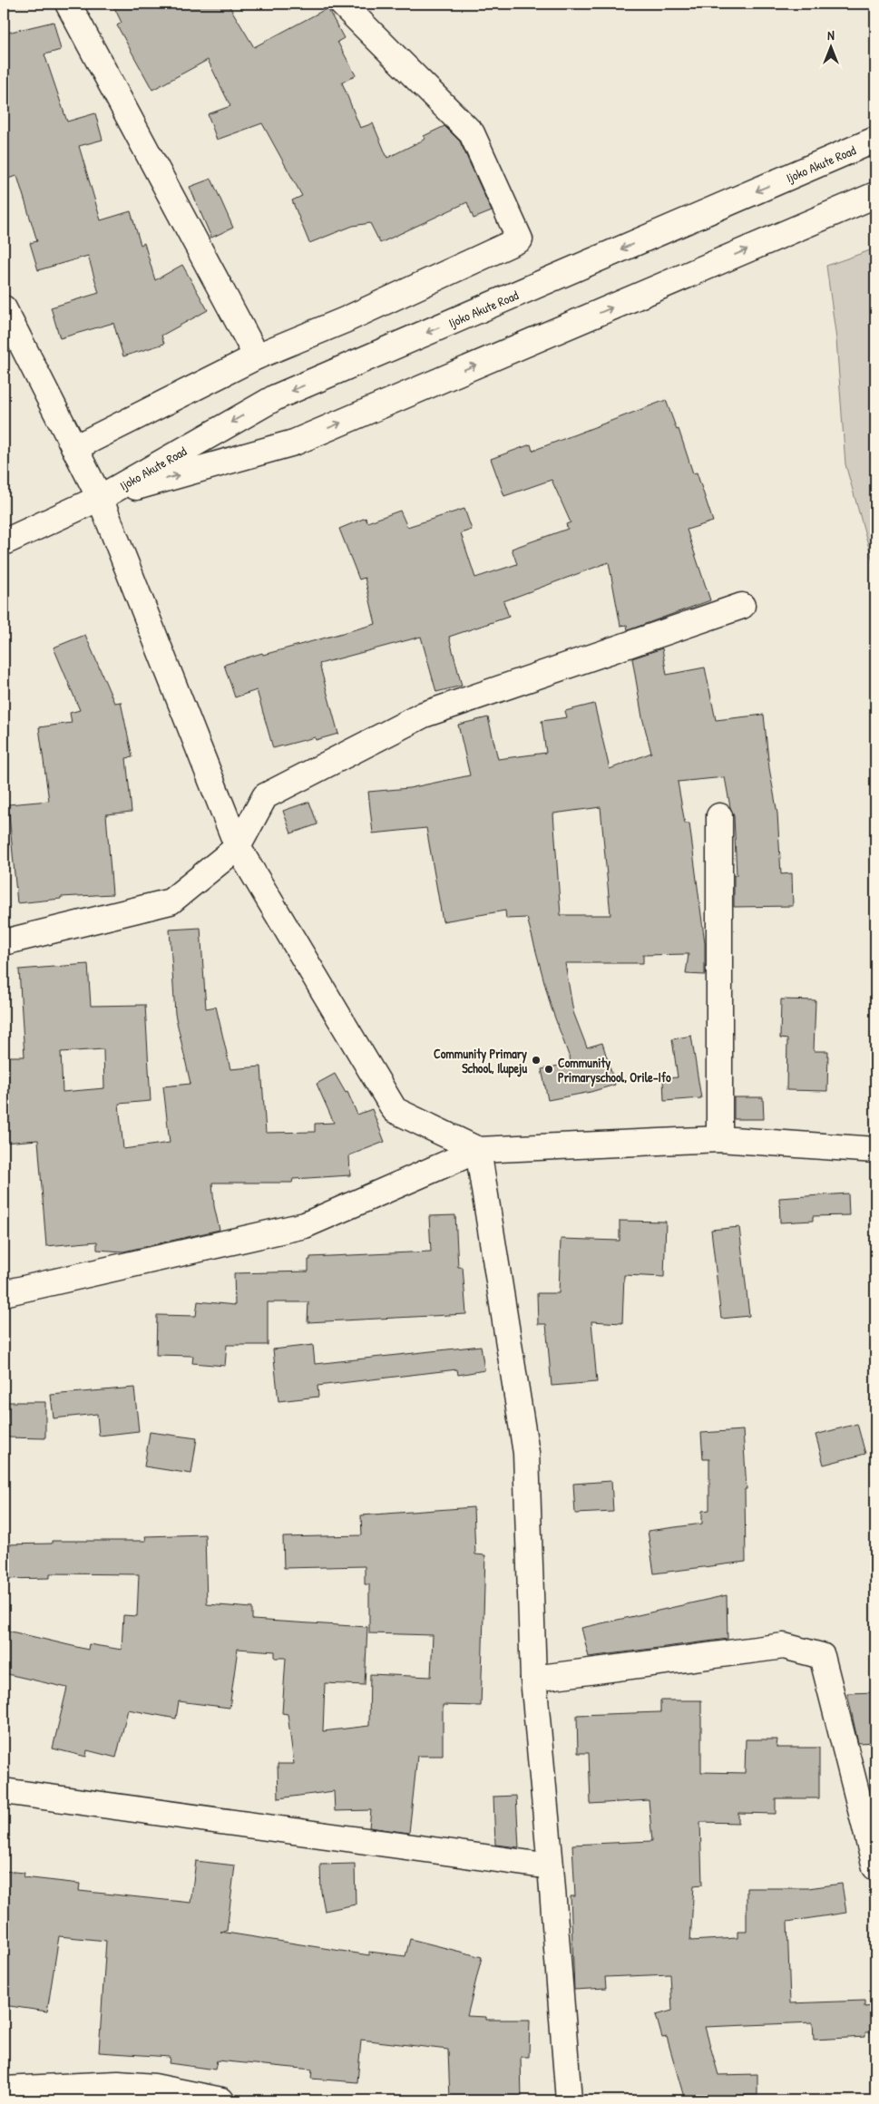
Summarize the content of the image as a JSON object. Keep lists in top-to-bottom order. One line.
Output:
{"streets":{"street":["Ijoko Akute Road"]},"places":["Community Primary School, Ilupeju","Community Primaryschool, Orile-Ifo"],"north":"top"}
